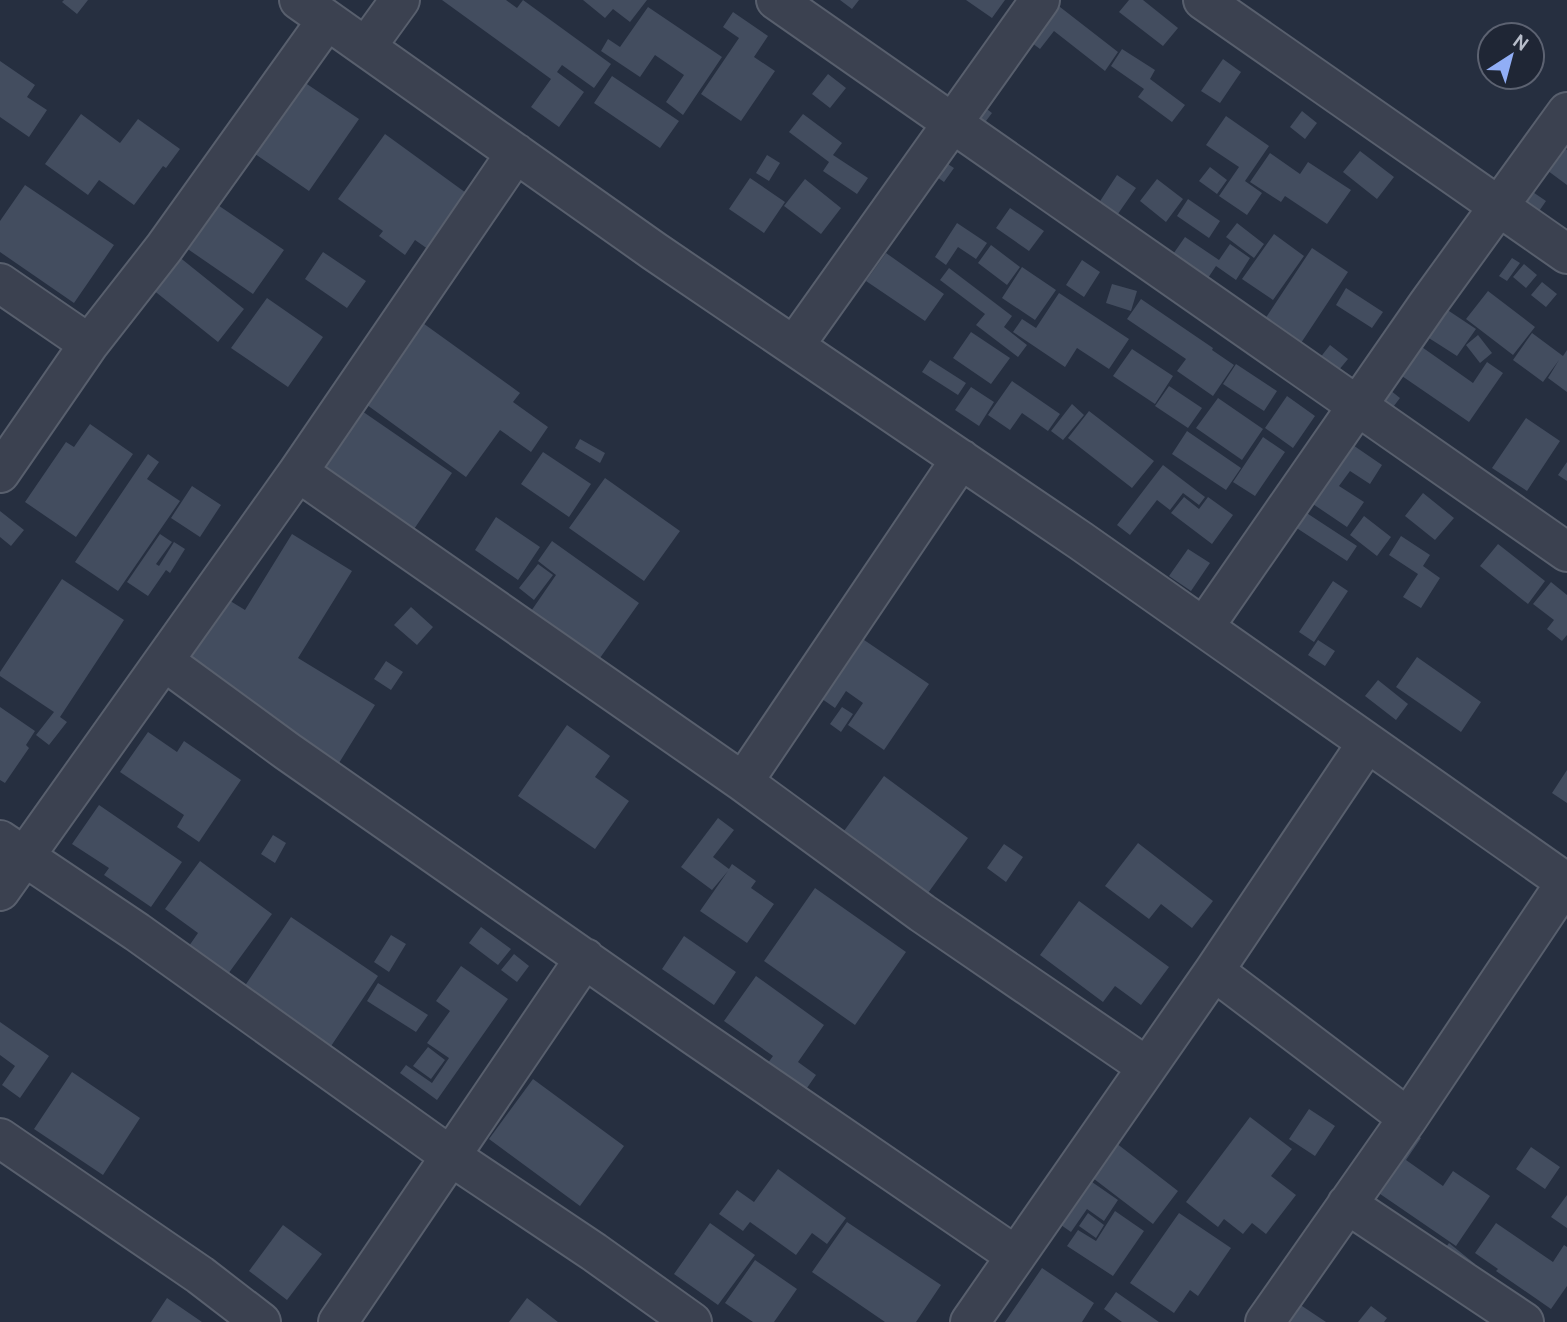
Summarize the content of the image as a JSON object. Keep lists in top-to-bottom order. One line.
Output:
{"north":"top right"}
